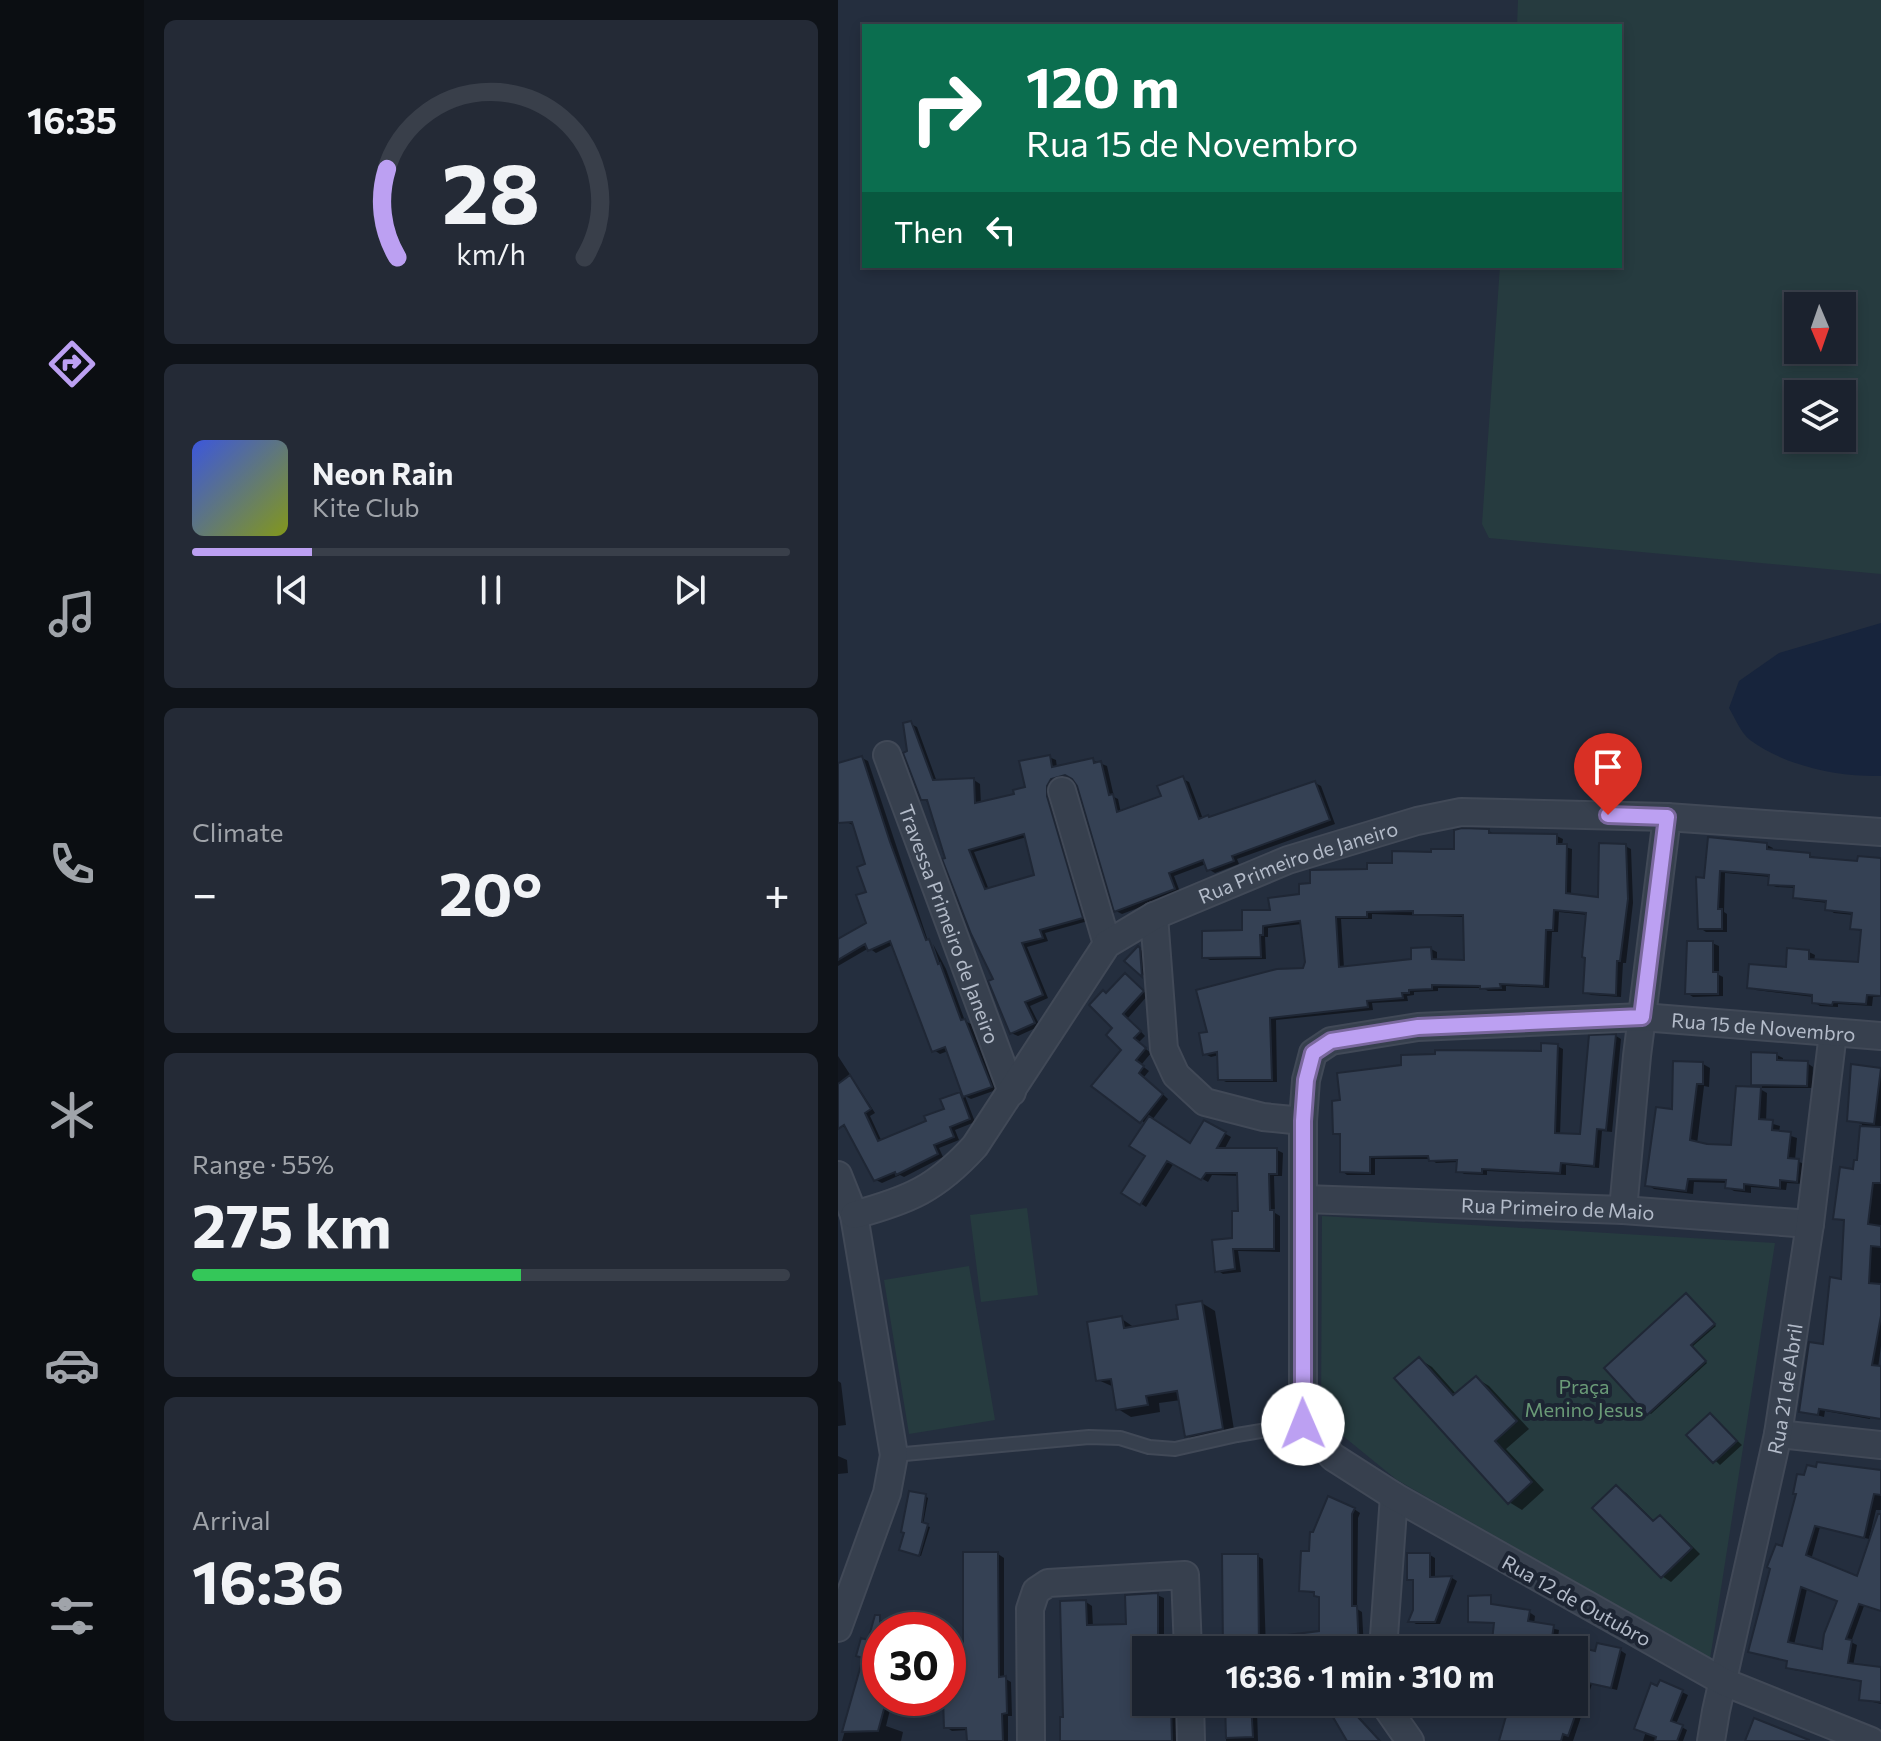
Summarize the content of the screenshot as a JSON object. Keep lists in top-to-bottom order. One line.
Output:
{"streets":{"street":["Rua Primeiro de Janeiro","Travessa Primeiro de Janeiro","Rua 15 de Novembro","Rua Primeiro de Maio","Rua 21 de Abril","Rua 12 de Outubro"]},"crossings":[["Rua Primeiro de Janeiro","Travessa Primeiro de Janeiro"],["Rua 15 de Novembro","Rua 21 de Abril"],["Rua Primeiro de Maio","Rua 21 de Abril"],["Rua 21 de Abril","Rua 12 de Outubro"]],"parks":["Praça Menino Jesus"],"north":"bottom","page":{"tabs":"16:35","turn":["120 m","Rua 15 de Novembro"],"then":"Then","song":["Neon Rain","Kite Club"],"tile":["Climate",["Range · 55%","275 km"],["Arrival","16:36"]],"heat":["−","20°","+"],"limit":"30","trip":"16:36 · 1 min · 310 m","gauge":["28","km/h"]}}
